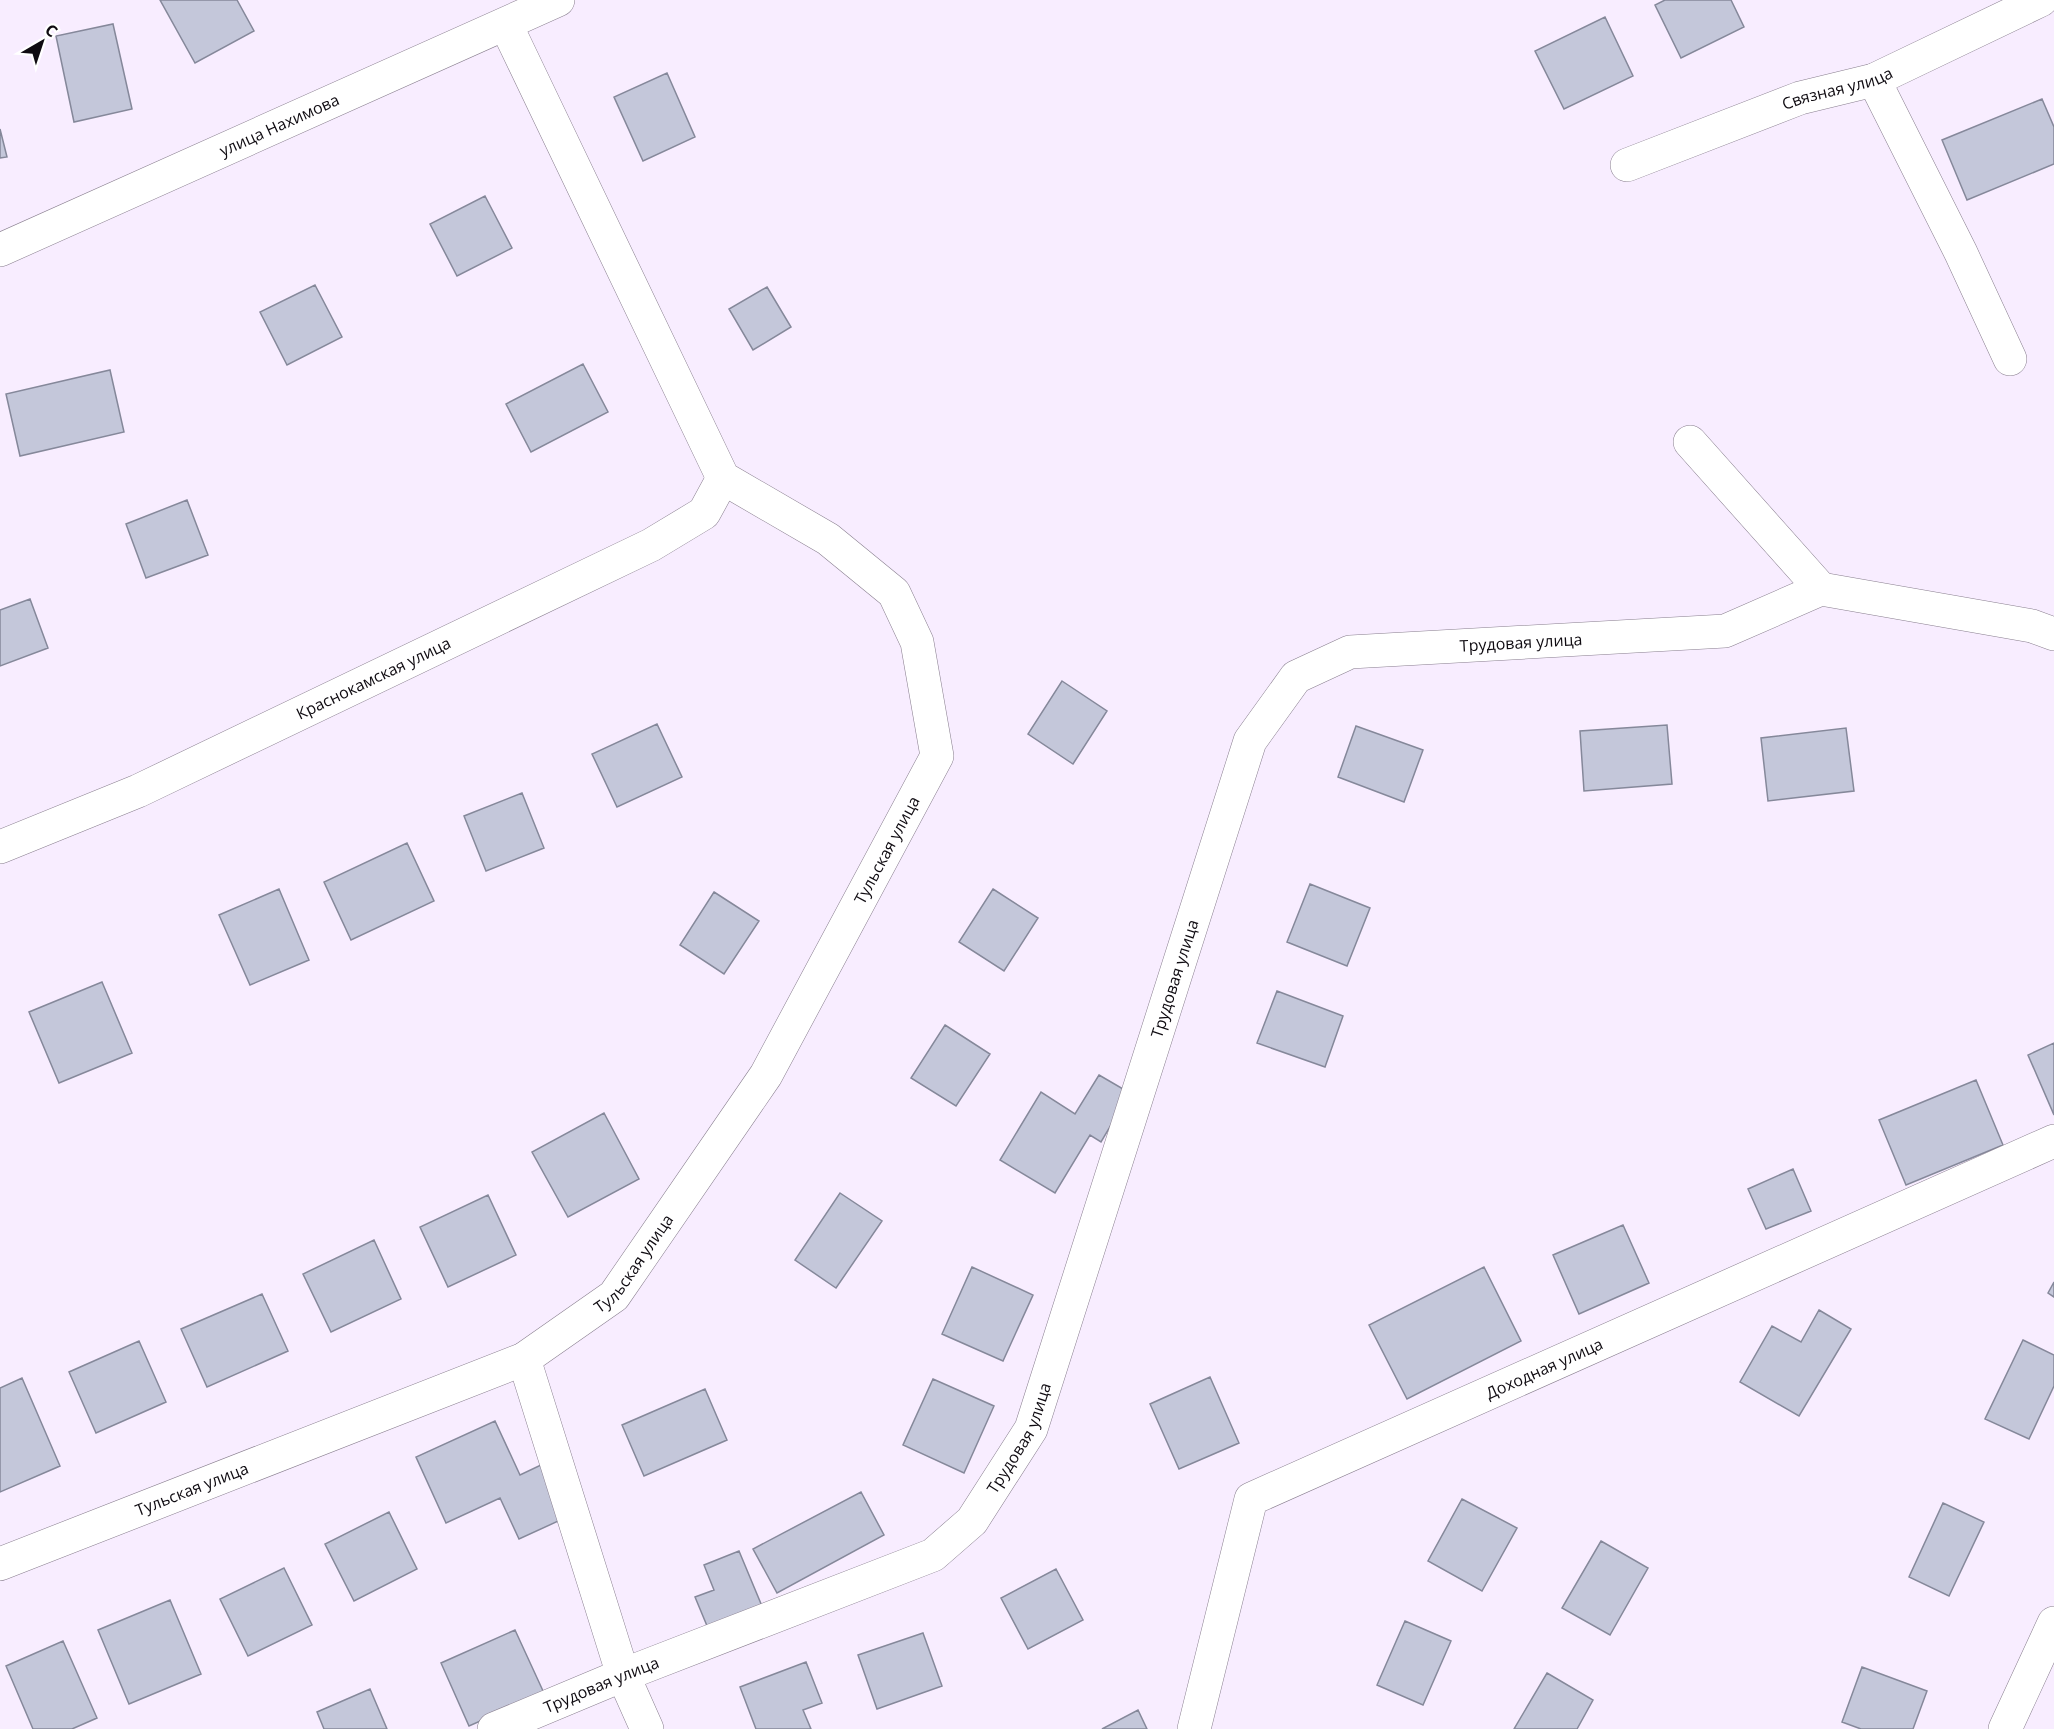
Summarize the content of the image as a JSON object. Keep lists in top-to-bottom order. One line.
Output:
{"streets":{"main road":["Связная улица","улица Нахимова","Трудовая улица","Краснокамская улица","Тульская улица","Доходная улица"]},"crossings":[["Краснокамская улица","Тульская улица"]],"north":"top right"}
